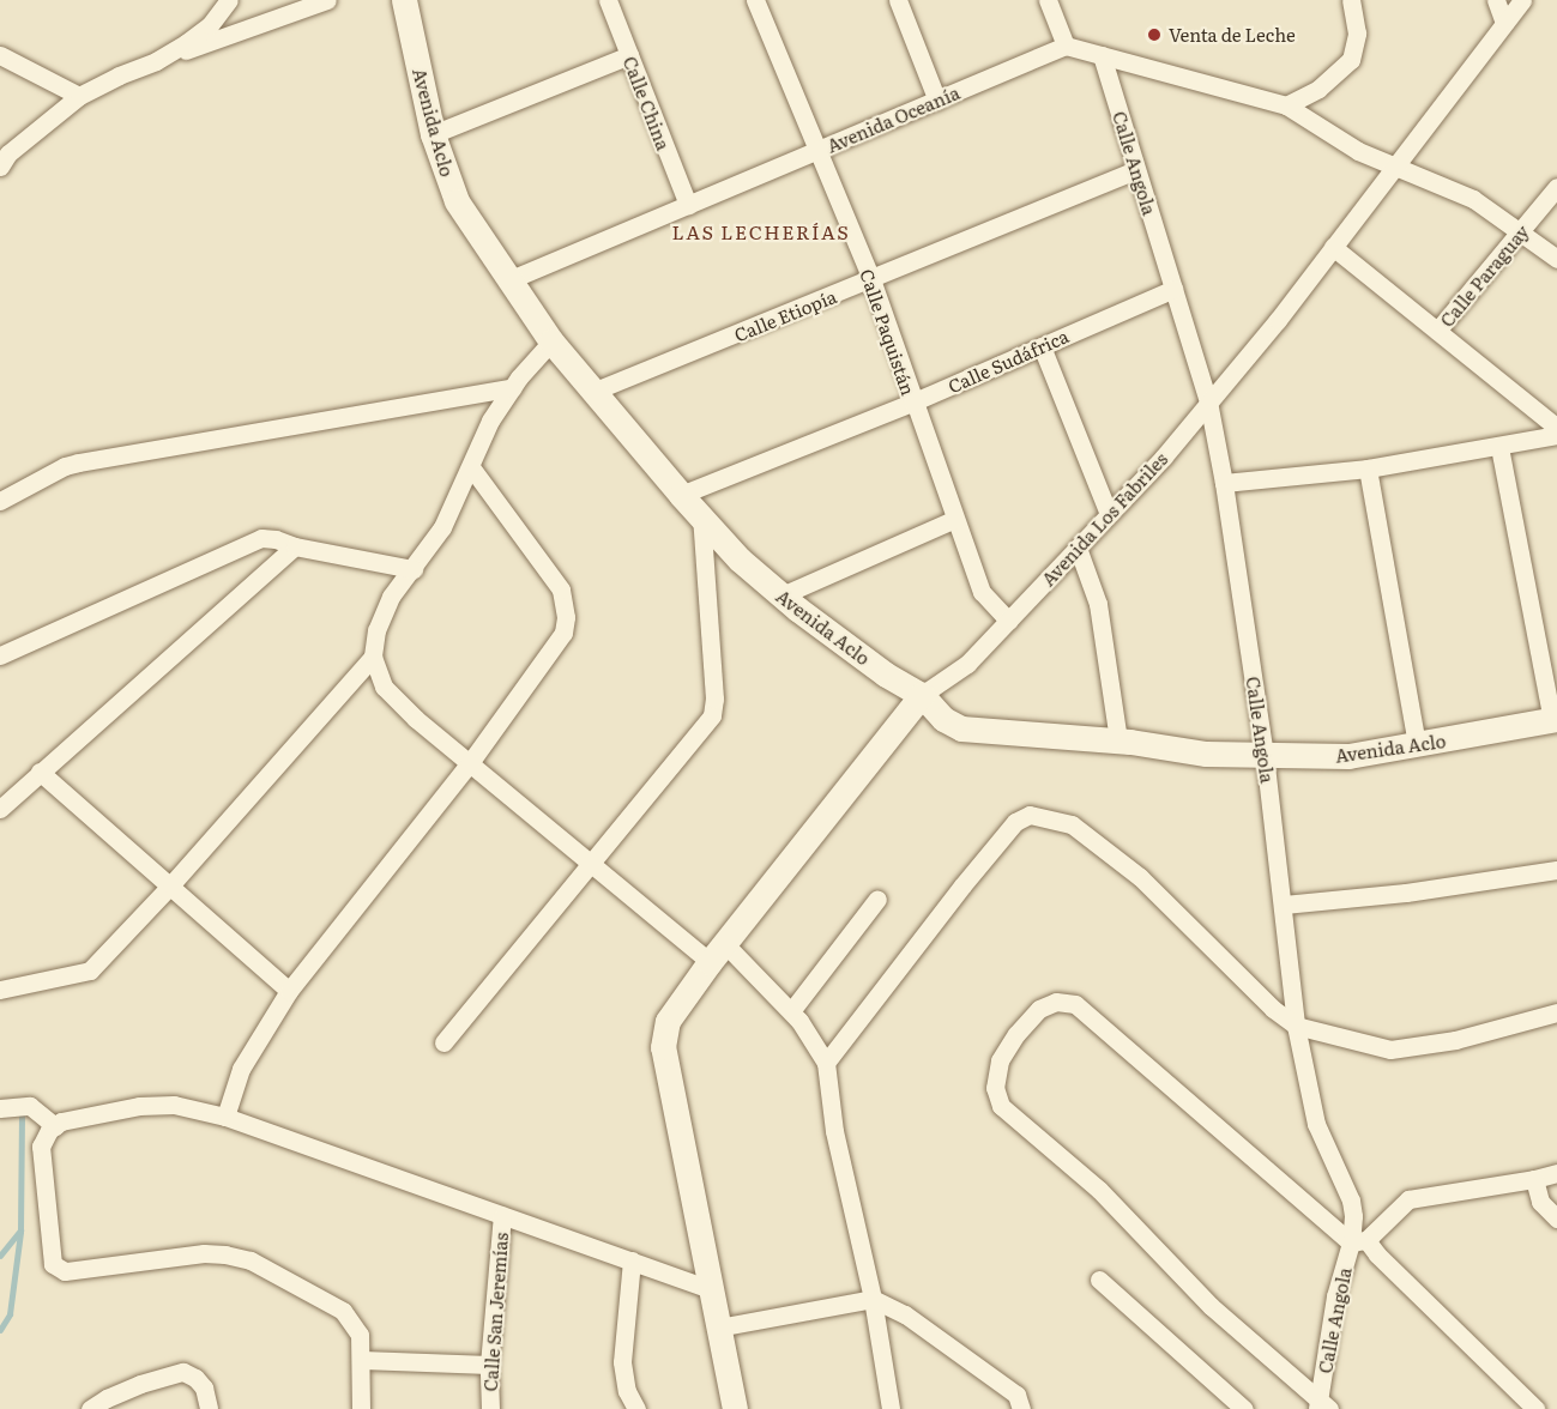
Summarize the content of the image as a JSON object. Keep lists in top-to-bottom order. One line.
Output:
{"streets":{"street":["Calle China","Avenida Oceanía","Avenida Aclo","Calle Angola","Calle Paraguay","Calle Etiopía","Calle Paquistán","Calle Sudáfrica","Avenida Los Fabriles","Calle San Jeremías"]},"crossings":[["Calle China","Avenida Oceanía"],["Avenida Oceanía","Avenida Aclo"],["Avenida Oceanía","Calle Paquistán"],["Avenida Aclo","Calle Angola"],["Avenida Aclo","Calle Etiopía"],["Avenida Aclo","Calle Sudáfrica"],["Avenida Aclo","Avenida Los Fabriles"],["Calle Angola","Calle Etiopía"],["Calle Angola","Calle Sudáfrica"],["Calle Angola","Avenida Los Fabriles"],["Calle Etiopía","Calle Paquistán"],["Calle Paquistán","Calle Sudáfrica"],["Calle Paquistán","Avenida Los Fabriles"]],"districts":["LAS LECHERÍAS"],"places":["Venta de Leche"]}
